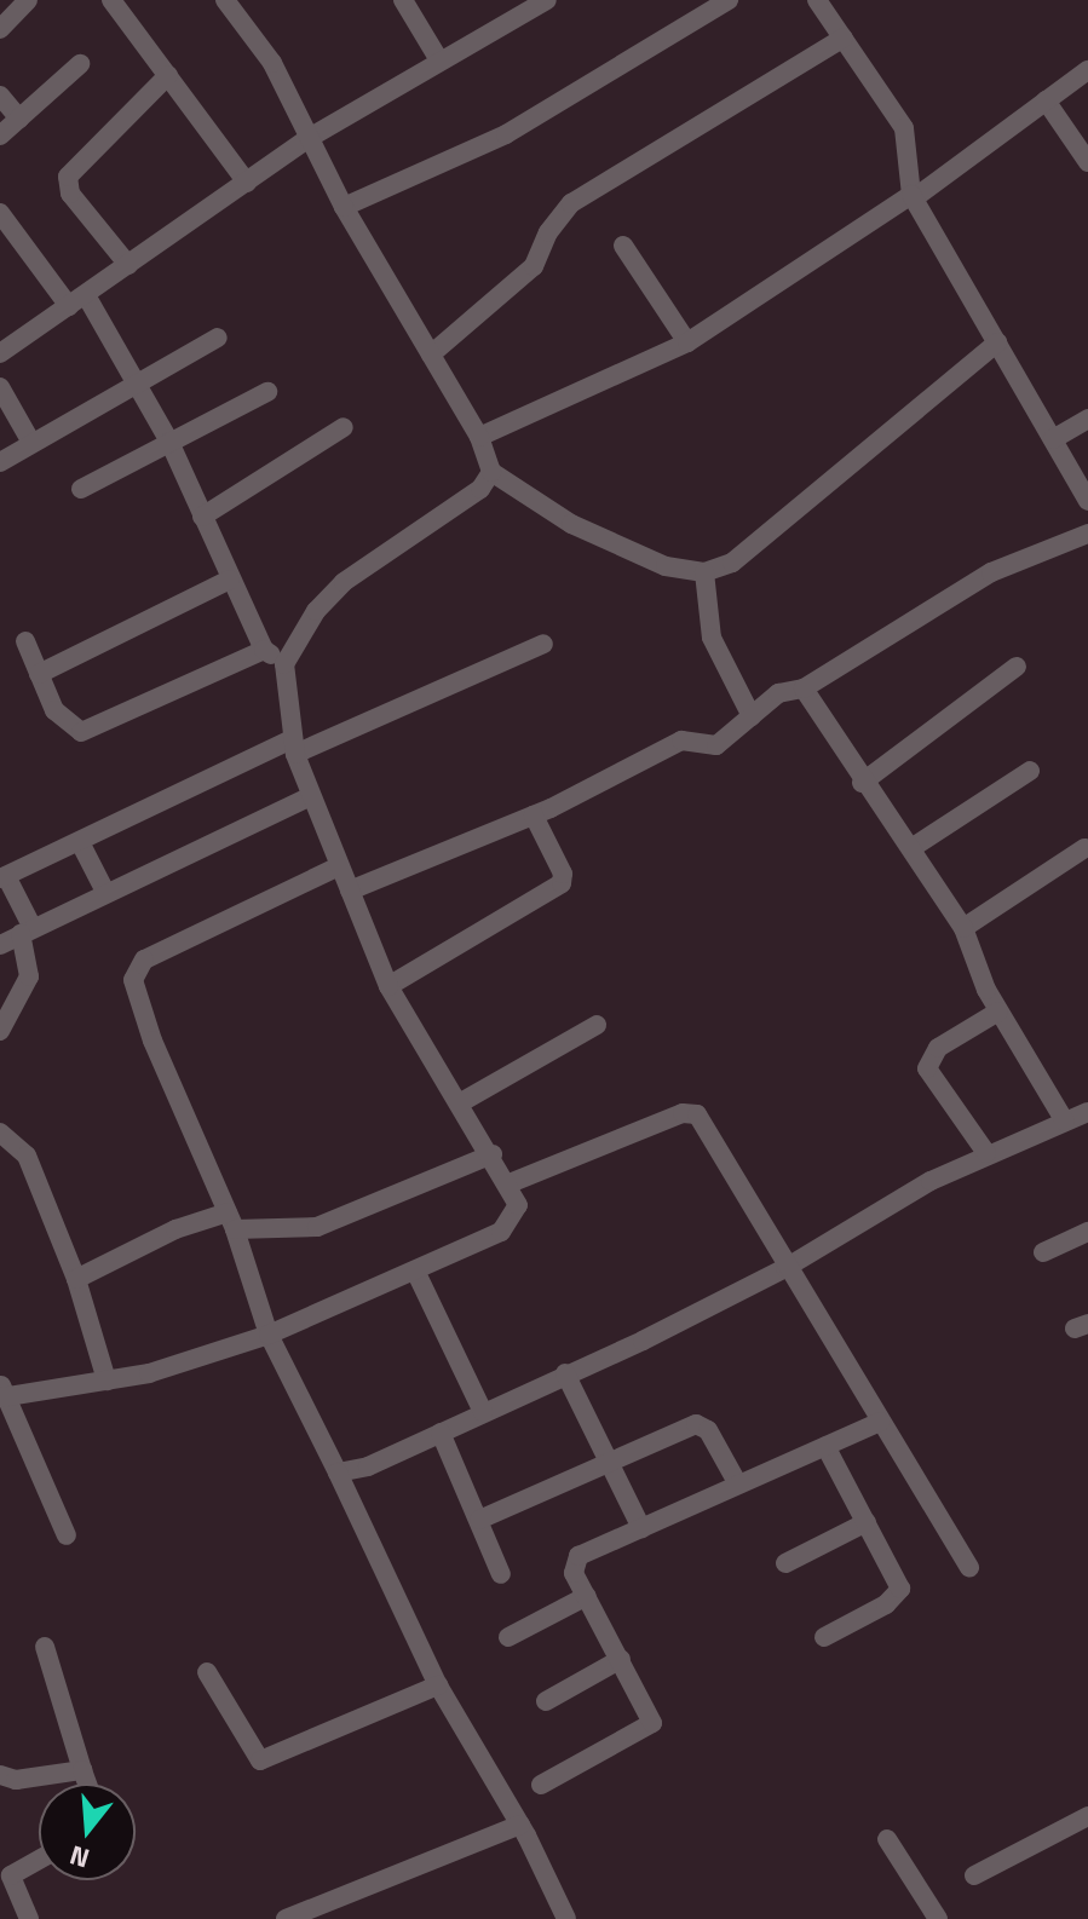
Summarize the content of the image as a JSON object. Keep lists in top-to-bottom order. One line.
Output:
{"north":"bottom"}
